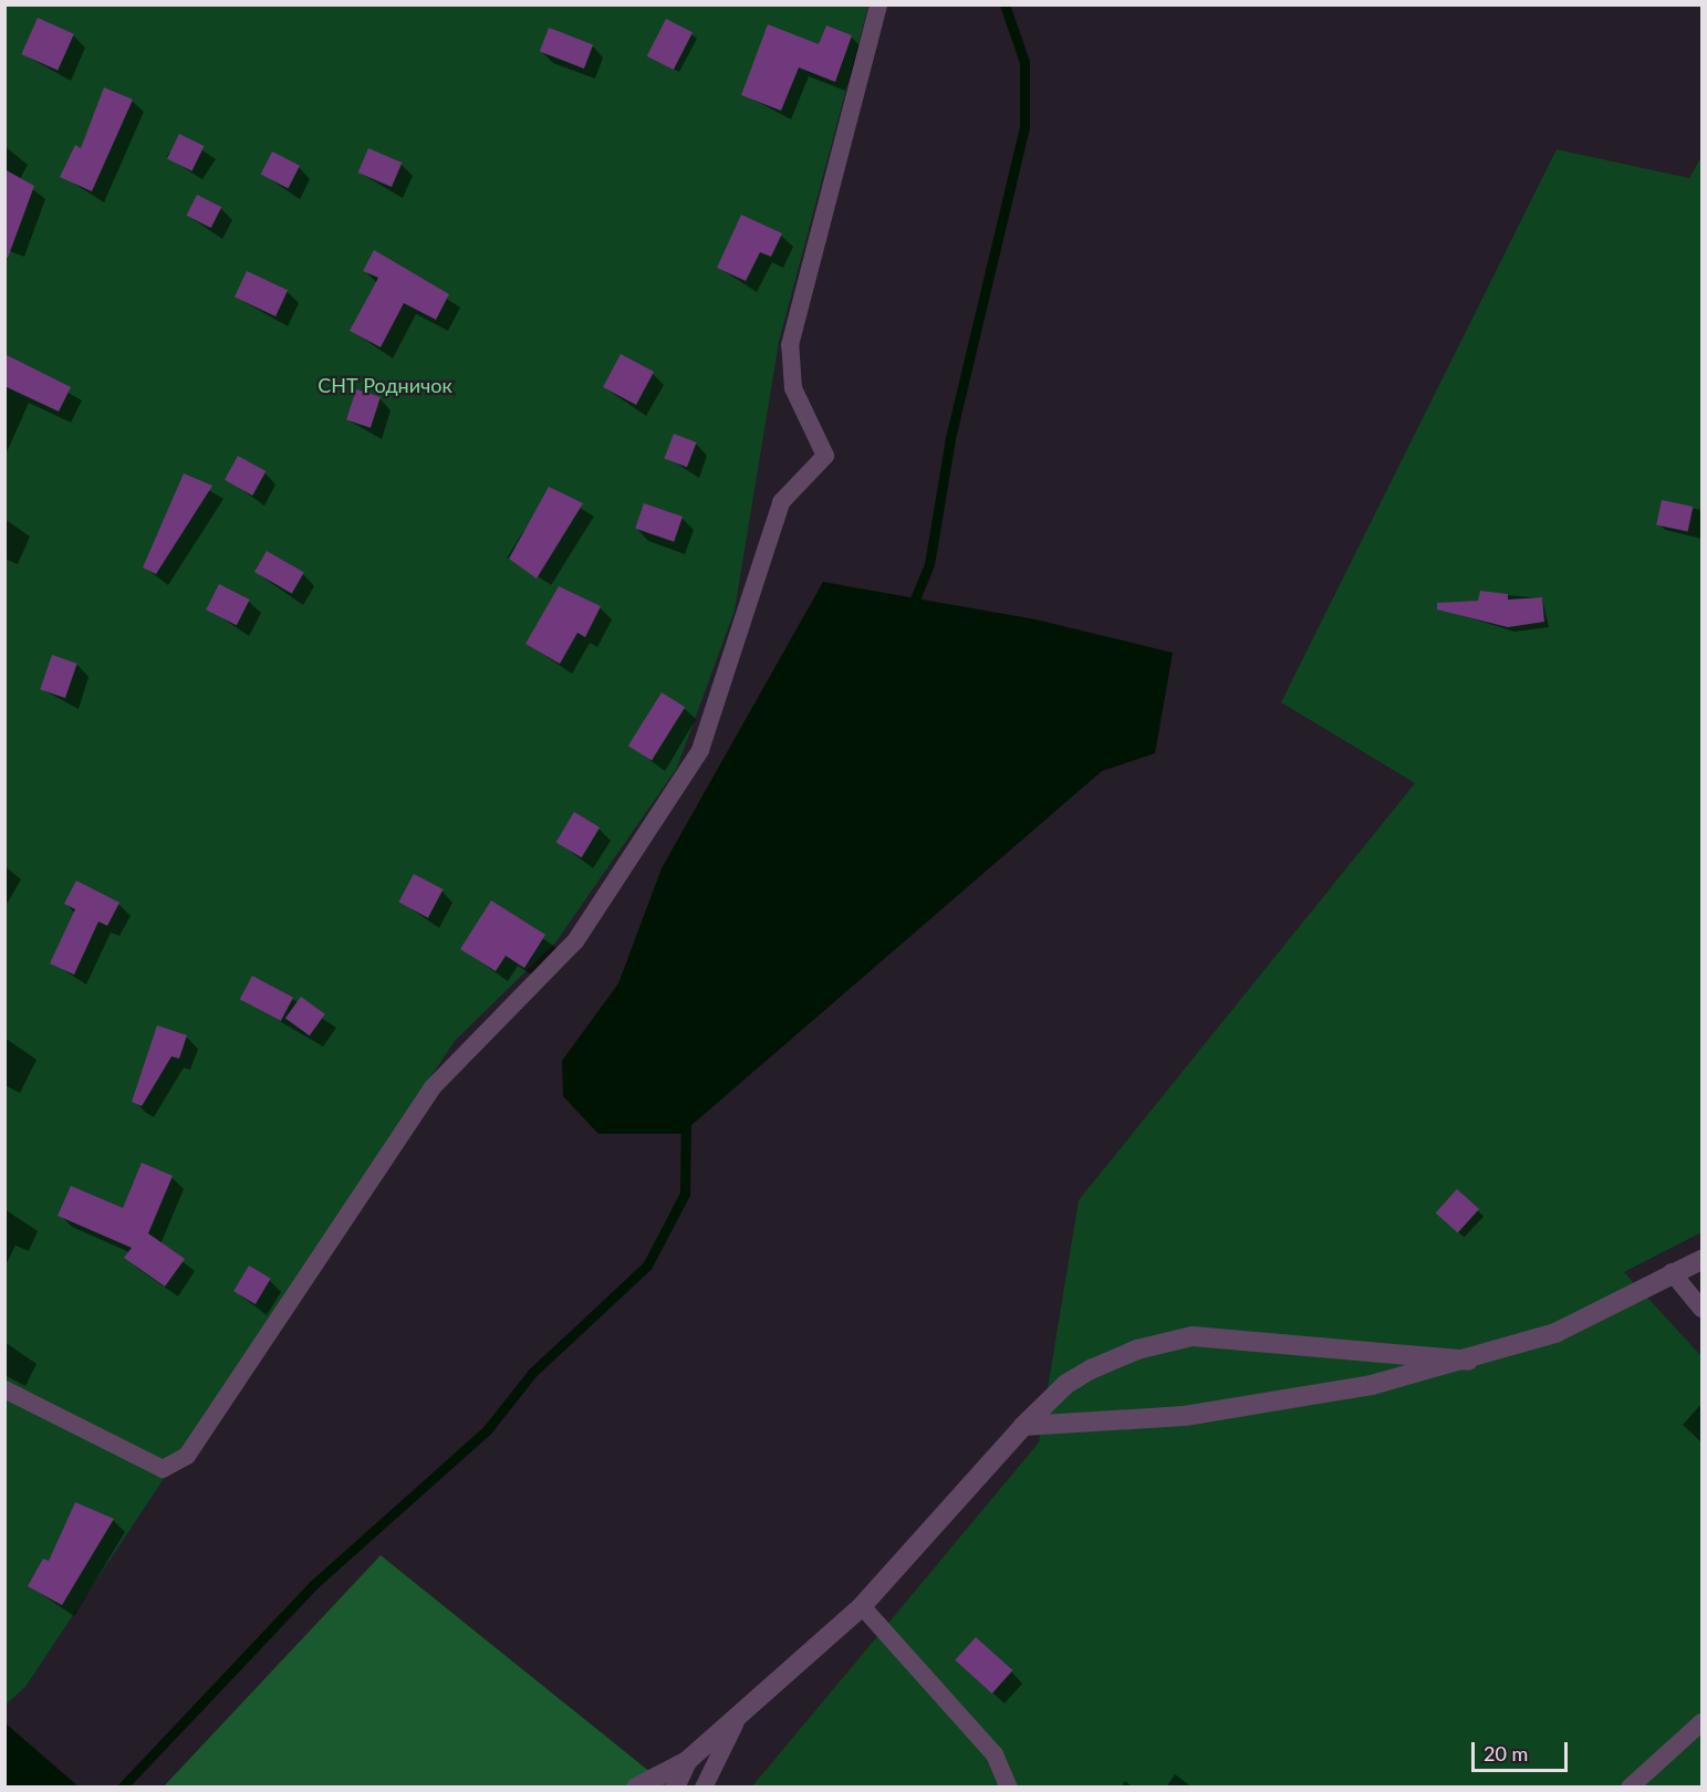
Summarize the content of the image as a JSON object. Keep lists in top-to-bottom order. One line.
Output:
{"parks":["СНТ Родничок"],"scale_bar":"20 m"}
